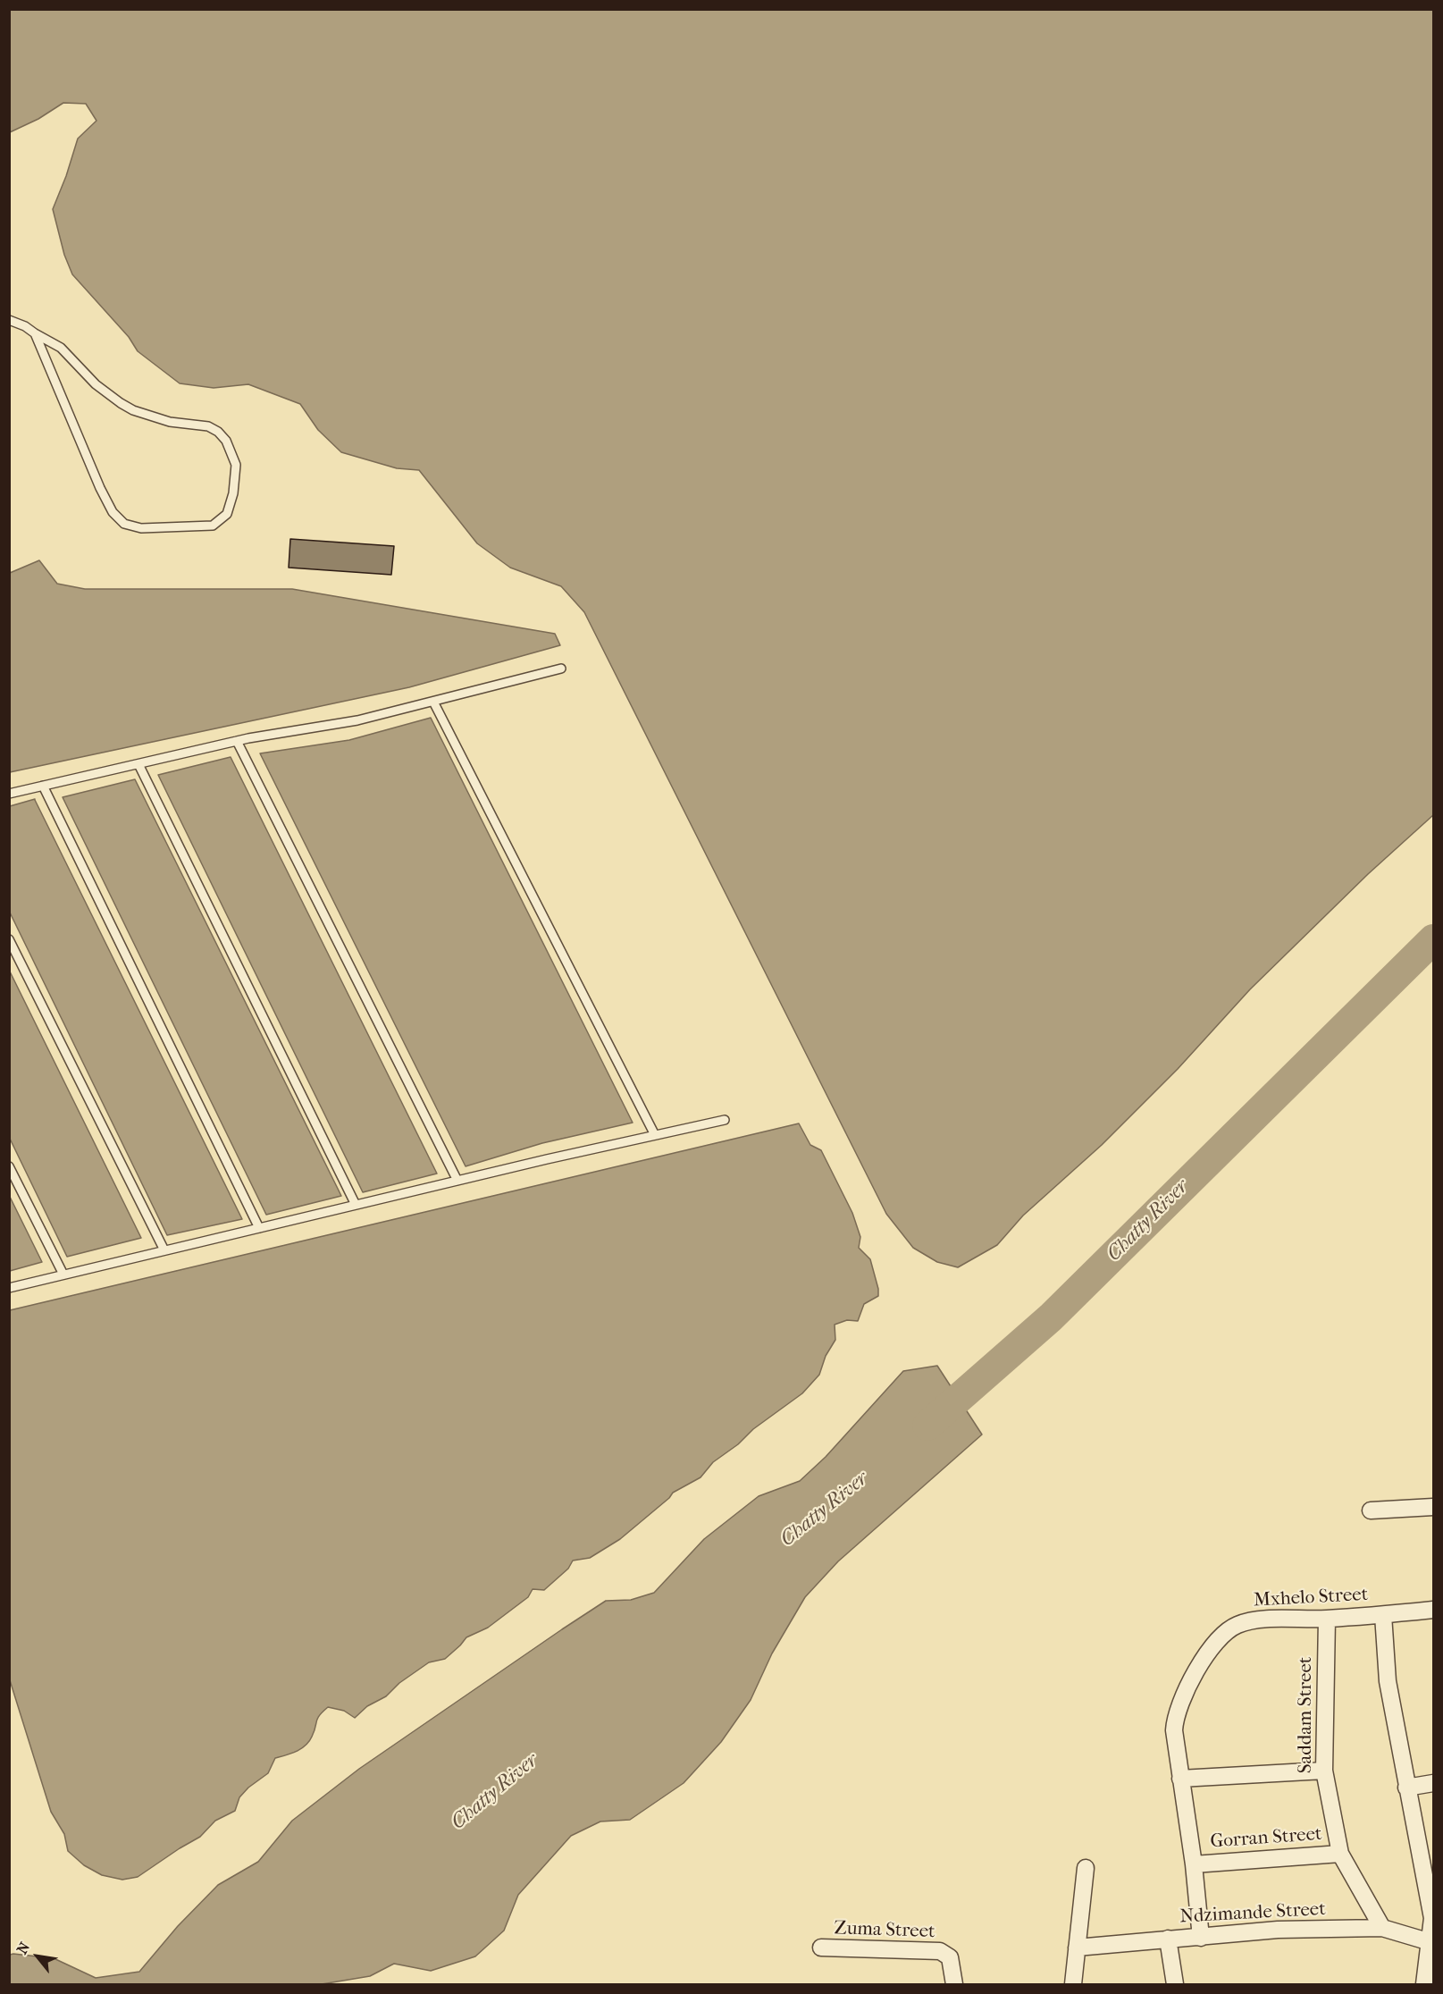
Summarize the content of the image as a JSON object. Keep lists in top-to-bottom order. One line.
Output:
{"streets":{"street":["Mxhelo Street","Saddam Street","Gorran Street","Ndzimande Street","Zuma Street"]},"crossings":[["Mxhelo Street","Saddam Street"],["Mxhelo Street","Gorran Street"],["Mxhelo Street","Ndzimande Street"],["Saddam Street","Gorran Street"],["Saddam Street","Ndzimande Street"]],"water":["Chatty River"],"north":"top left"}
